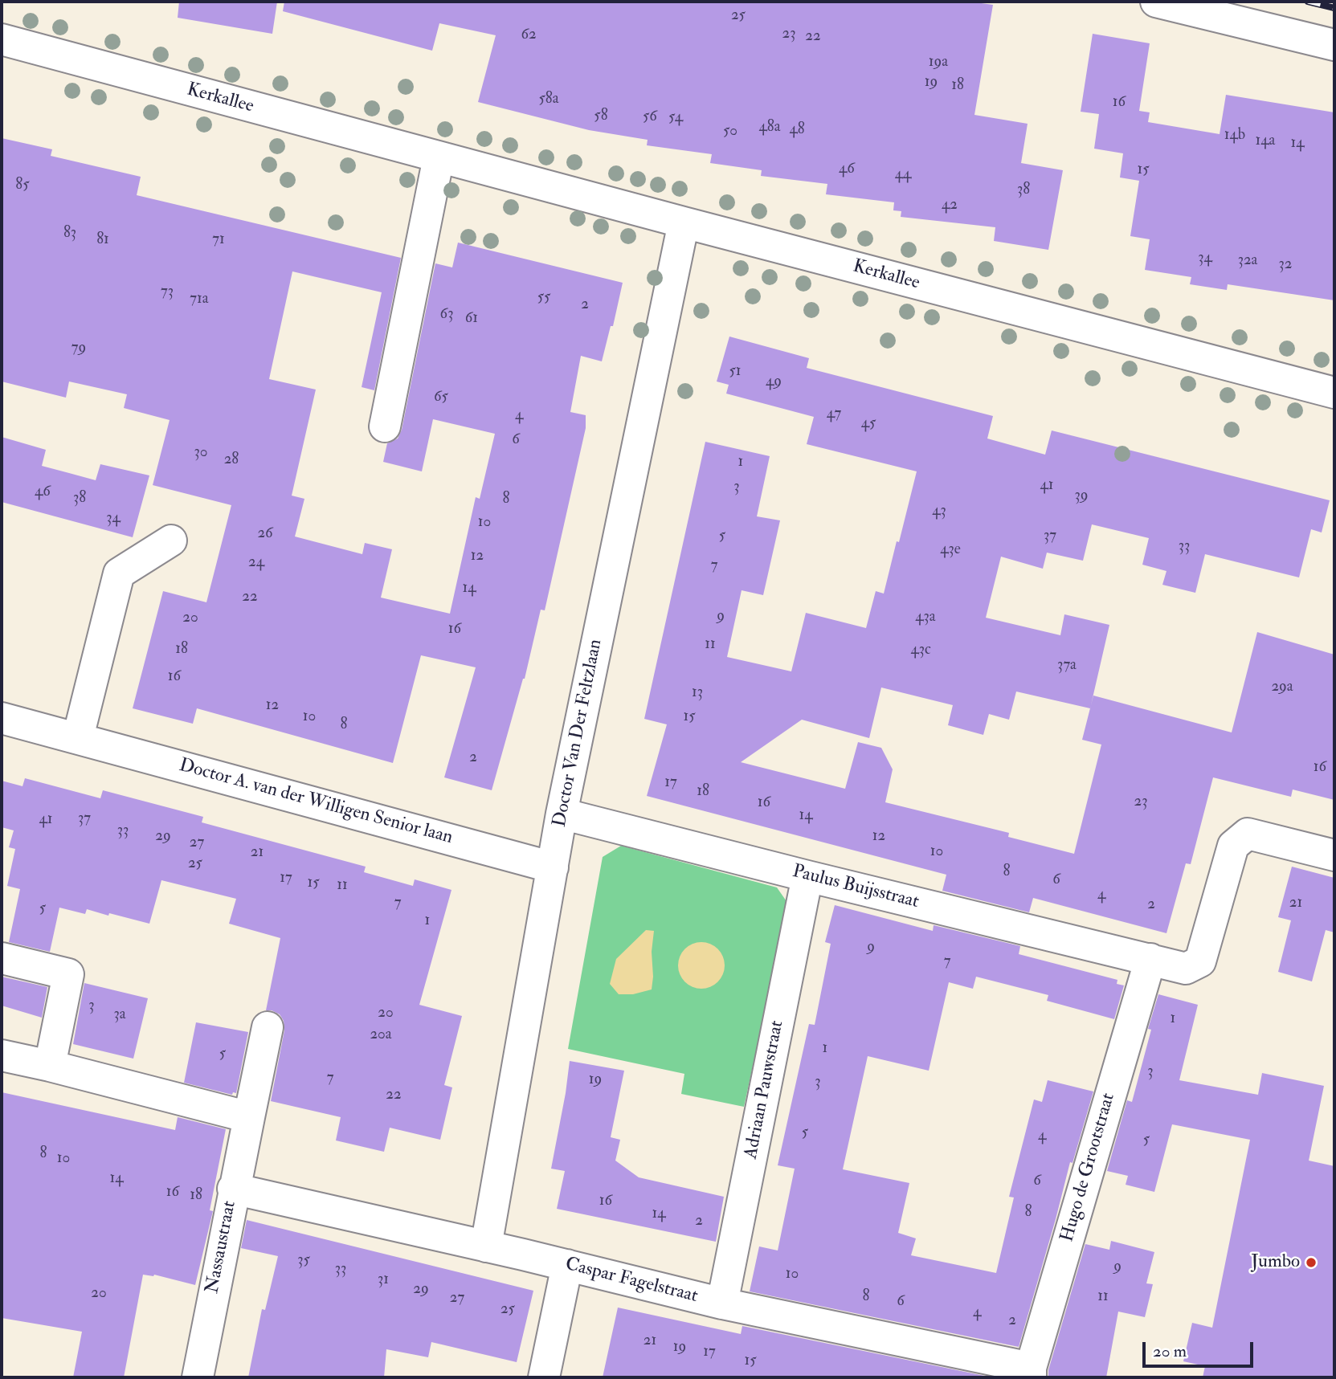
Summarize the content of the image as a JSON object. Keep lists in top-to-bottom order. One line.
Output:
{"streets":{"street":["Kerkallee","Doctor Van Der Feltzlaan","Doctor A. van der Willigen Senior laan","Paulus Buijsstraat","Adriaan Pauwstraat","Hugo de Grootstraat","Nassaustraat","Caspar Fagelstraat"]},"crossings":[["Kerkallee","Doctor Van Der Feltzlaan"],["Doctor Van Der Feltzlaan","Doctor A. van der Willigen Senior laan"],["Doctor Van Der Feltzlaan","Paulus Buijsstraat"],["Doctor Van Der Feltzlaan","Caspar Fagelstraat"],["Paulus Buijsstraat","Adriaan Pauwstraat"],["Paulus Buijsstraat","Hugo de Grootstraat"],["Adriaan Pauwstraat","Caspar Fagelstraat"],["Hugo de Grootstraat","Caspar Fagelstraat"],["Nassaustraat","Caspar Fagelstraat"]],"places":["Jumbo"],"house_numbers":["25","23","62","22","19a","19","18","58a","16","58","56","54","48a","48","50","14b","14a","14","46","15","44","85","38","42","83","81","71","34","32a","32","73","55","71a","2","63","61","79","51","49","65","47","4","45","6","30","28","1","41","3","46","39","38","8","43","34","10","26","5","37","33","43e","12","24","7","14","22","9","43a","20","16","11","18","43c","37a","16","29a","13","12","10","15","8","2","16","17","18","23","16","14","37","41","33","29","12","27","10","21","25","8","17","6","15","11","4","7","21","2","5","1","9","7","3","20","3a","1","20a","1","5","3","7","19","3","22","5","4","5","8","10","14","6","16","18","16","8","14","2","35","9","33","10","31","29","20","8","11","27","6","25","4","2","21","19","17","15"],"scale_bar":"20 m"}
